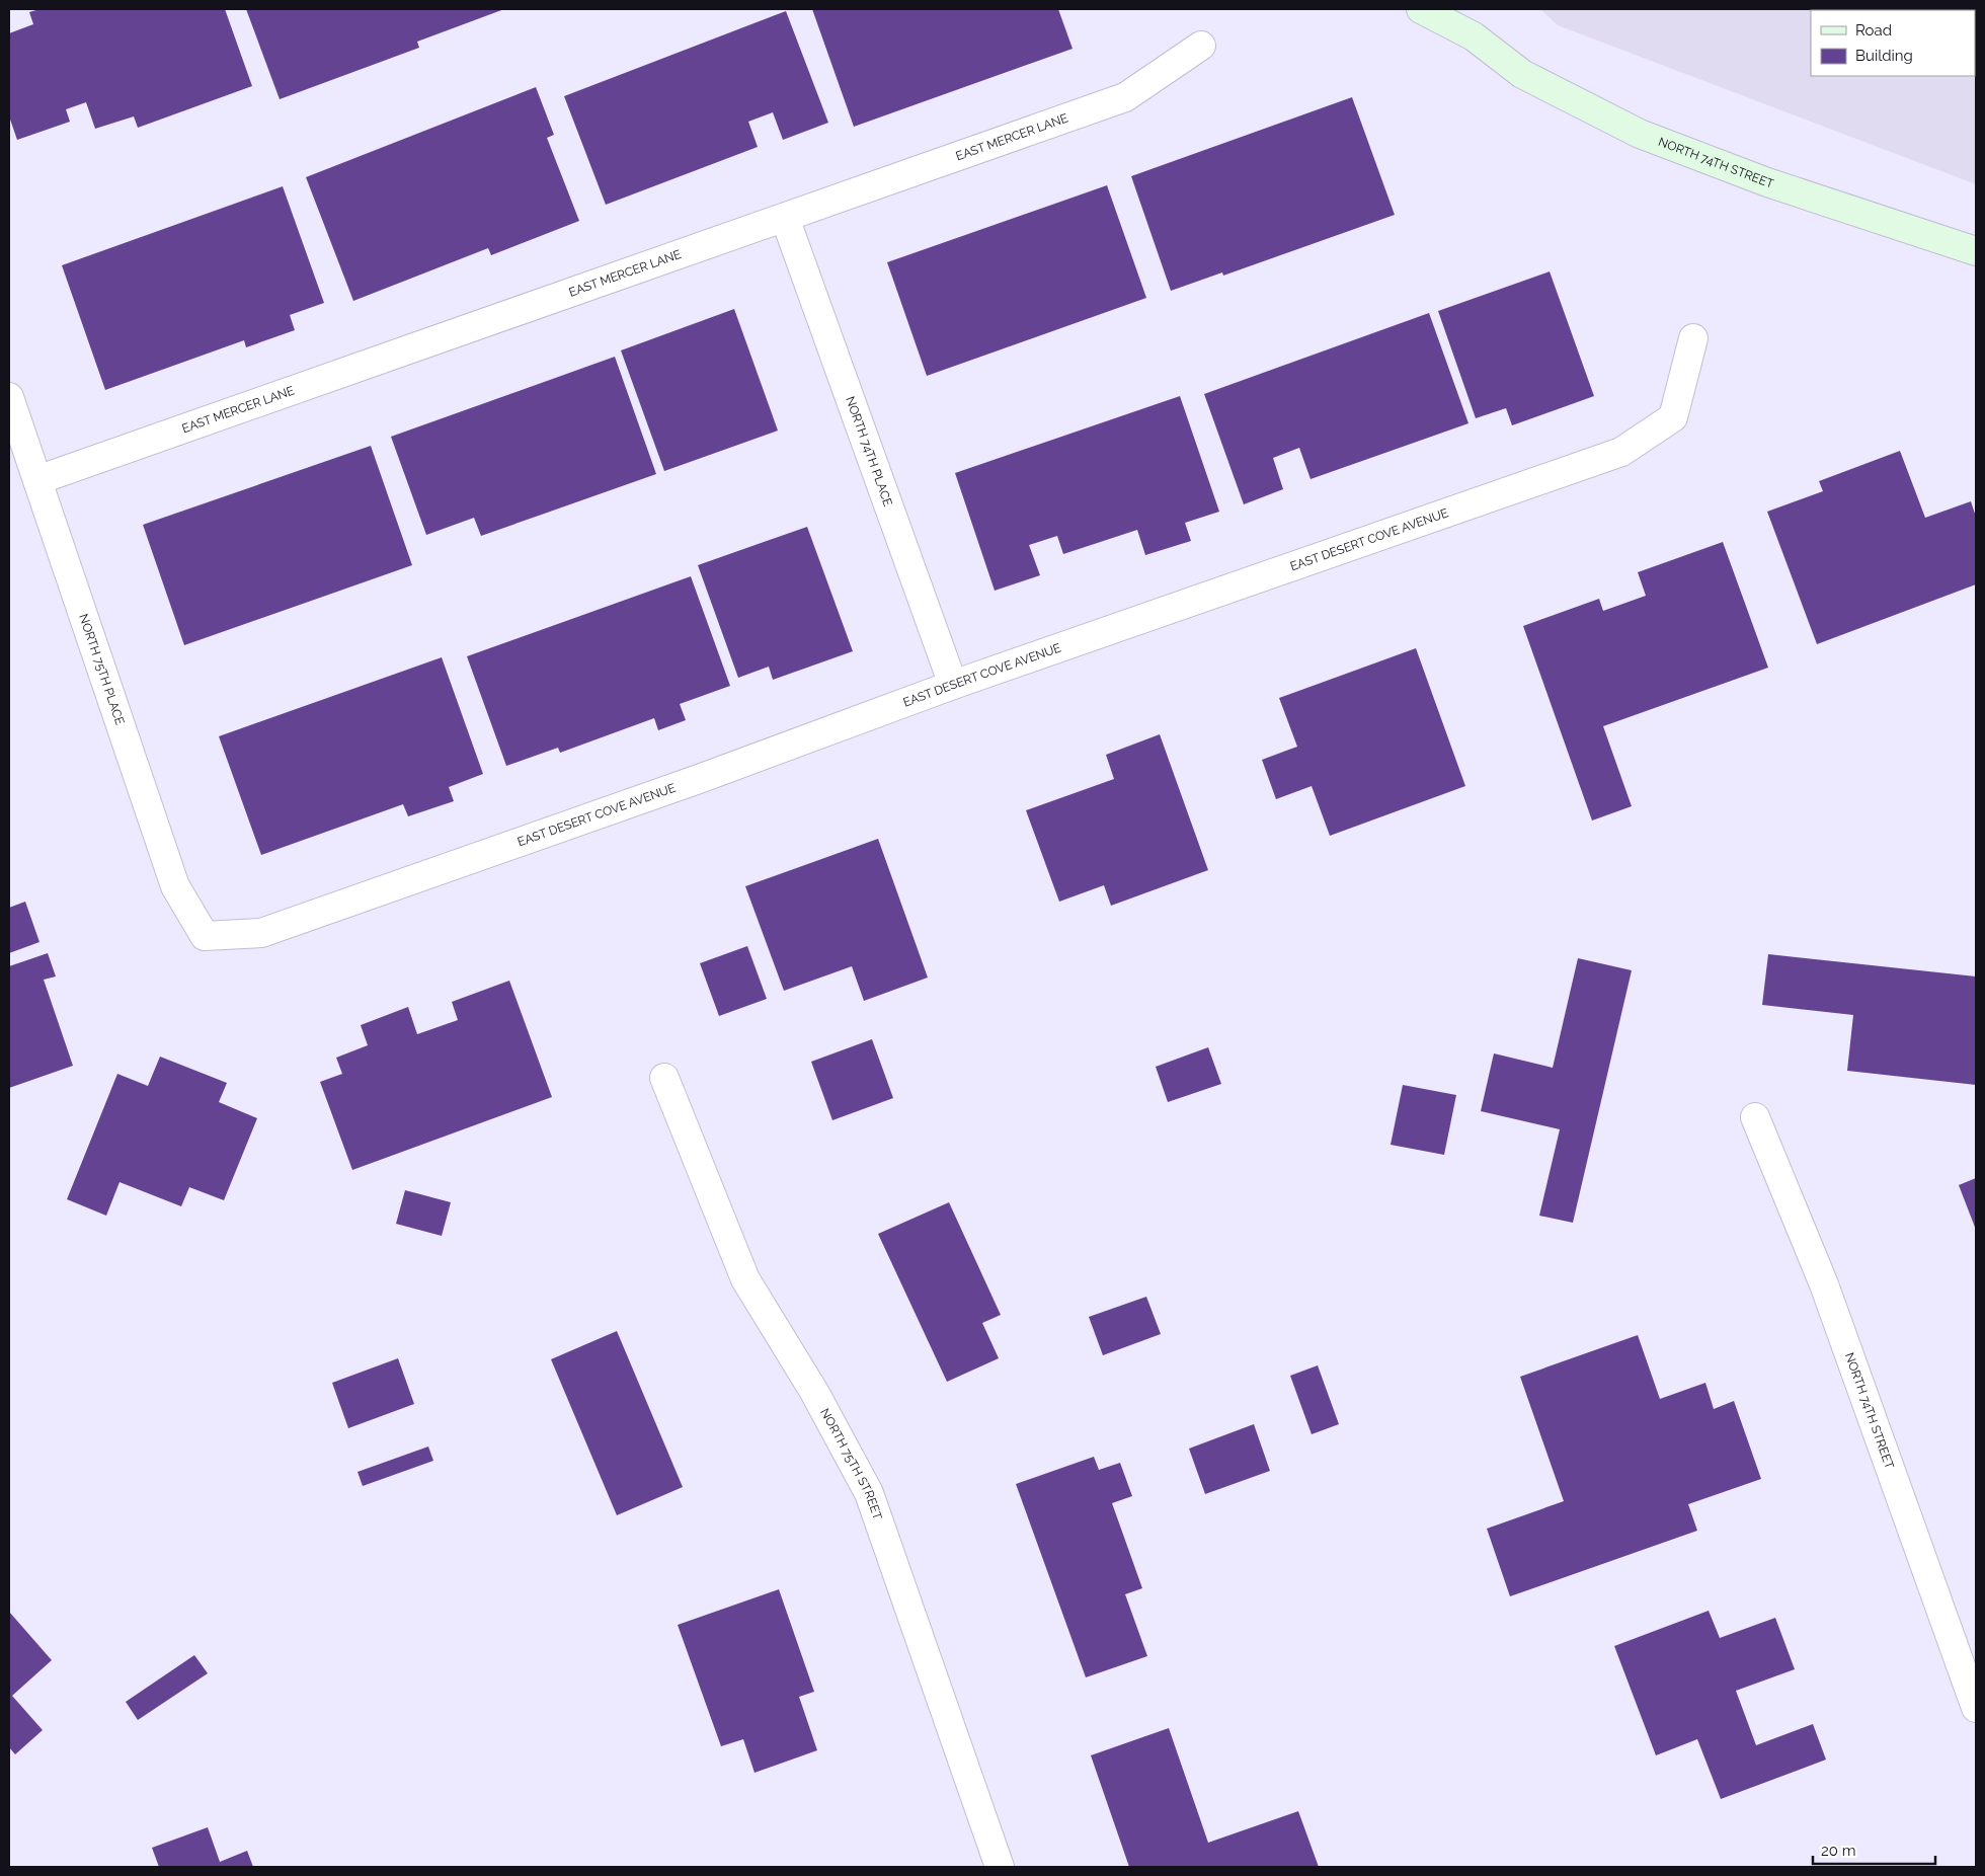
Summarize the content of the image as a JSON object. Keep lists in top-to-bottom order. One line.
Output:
{"streets":{"street":["EAST MERCER LANE","NORTH 74TH STREET","NORTH 74TH PLACE","EAST DESERT COVE AVENUE","NORTH 75TH PLACE","NORTH 75TH STREET"]},"crossings":[["EAST MERCER LANE","NORTH 74TH PLACE"],["EAST MERCER LANE","NORTH 75TH PLACE"],["NORTH 74TH PLACE","EAST DESERT COVE AVENUE"],["EAST DESERT COVE AVENUE","NORTH 75TH PLACE"]],"legend":["Road","Building"],"scale_bar":"20 m"}
